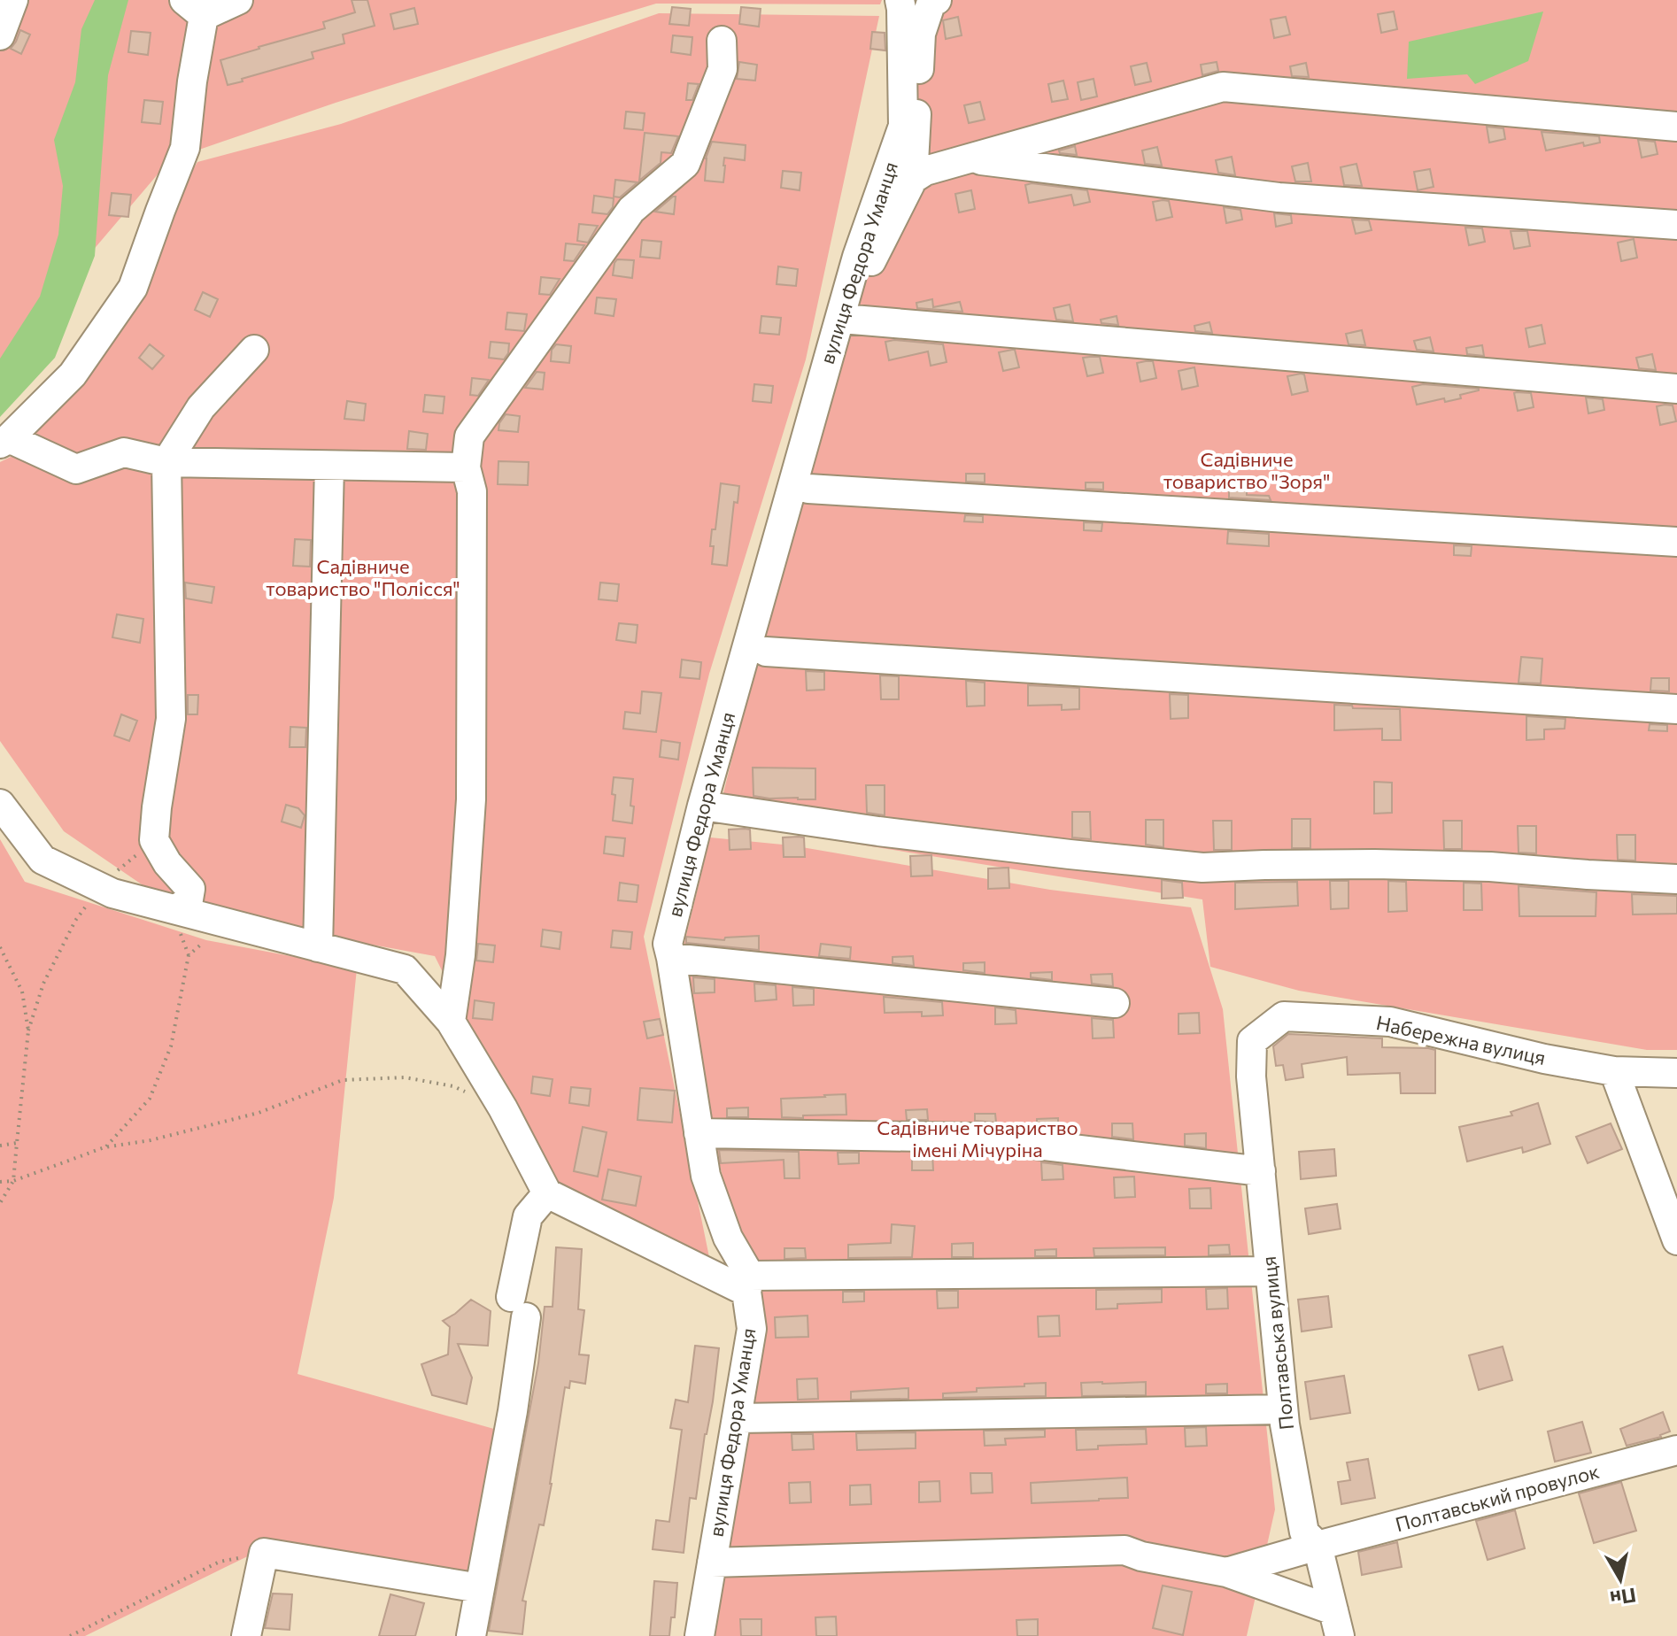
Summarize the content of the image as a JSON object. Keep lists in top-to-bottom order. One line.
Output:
{"streets":{"street":["вулиця Федора Уманця","Набережна вулиця","Полтавська вулиця","Полтавський провулок"]},"crossings":[["Набережна вулиця","Полтавська вулиця"],["Полтавська вулиця","Полтавський провулок"]],"parks":["Садівниче товариство \"Зоря\"","Садівниче товариство \"Полісся\"","Садівниче товариство імені Мічуріна"],"north":"bottom"}
